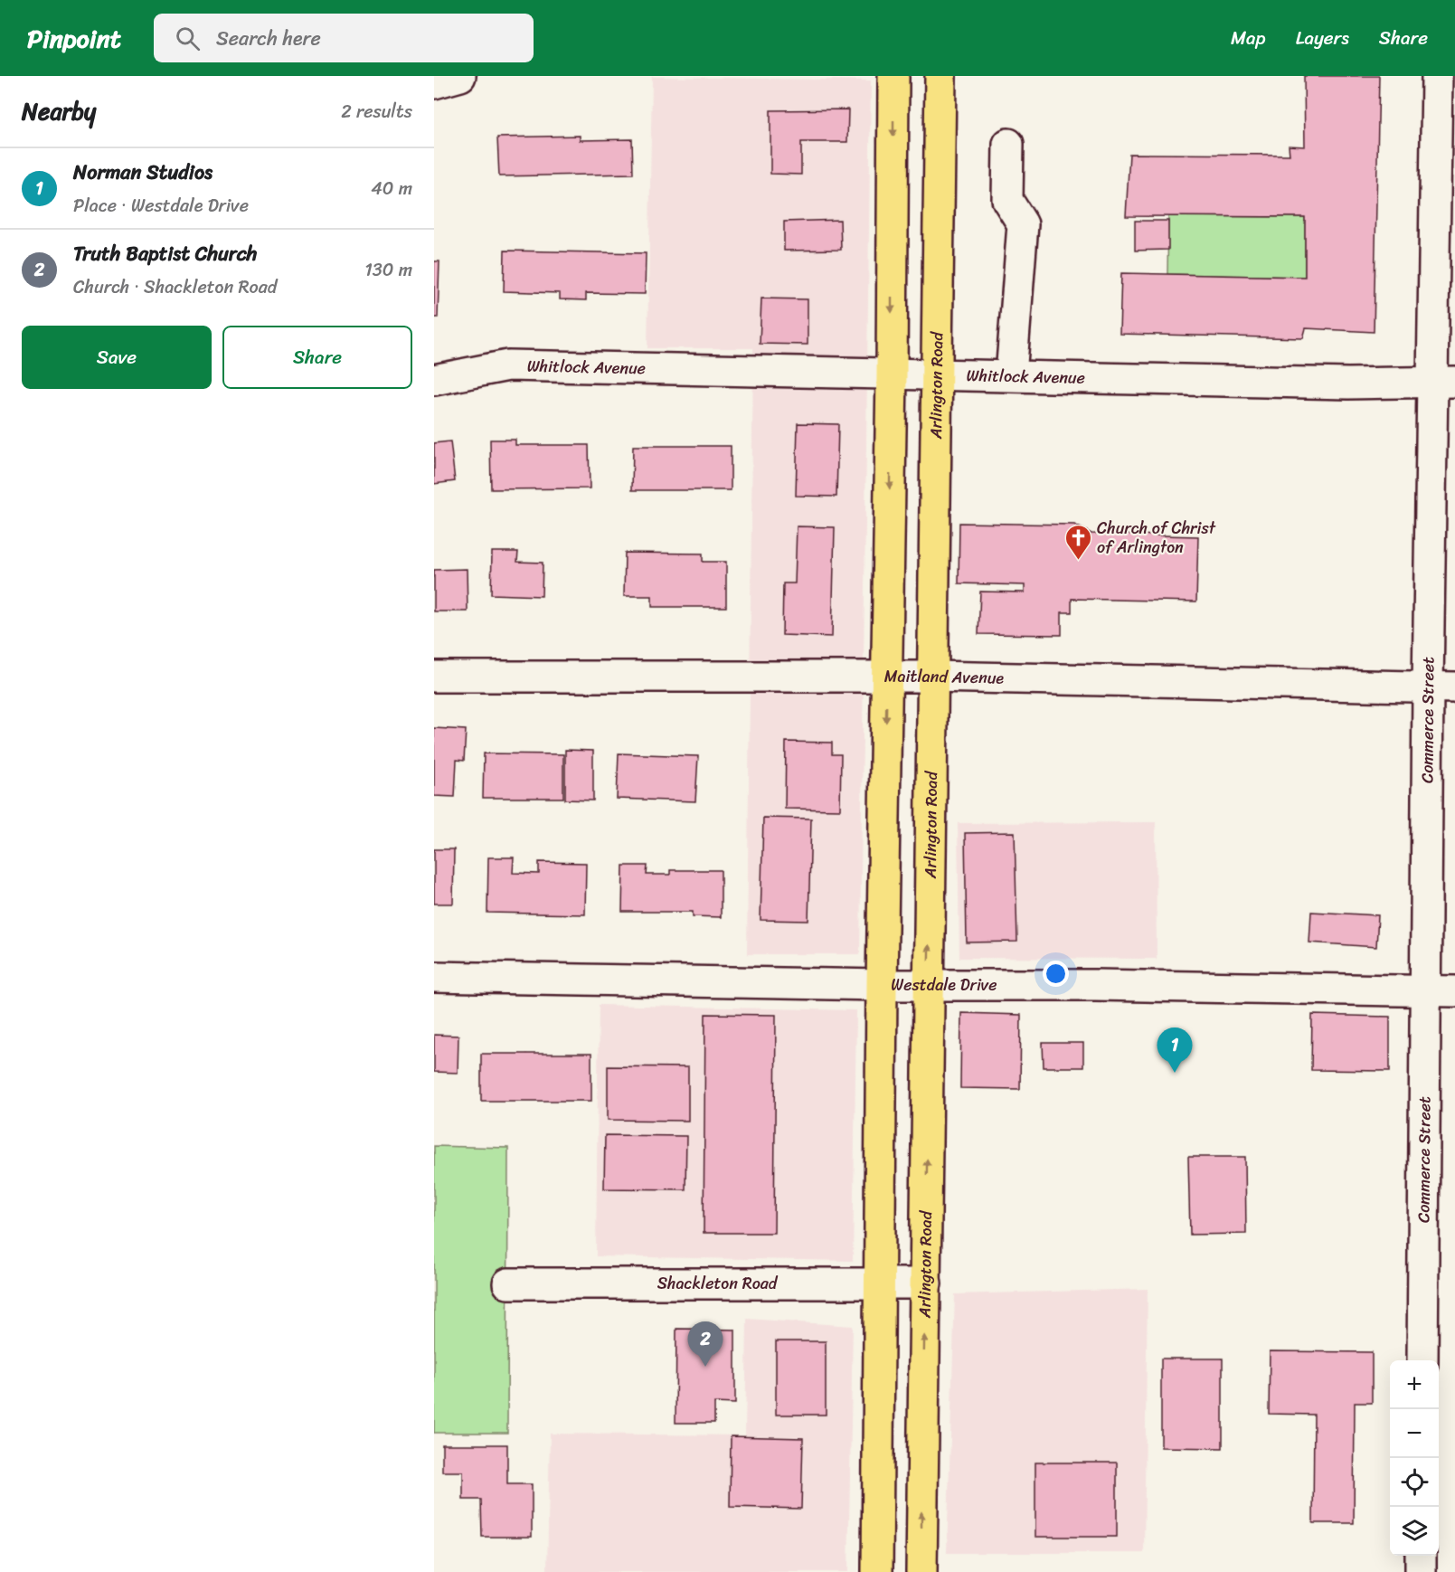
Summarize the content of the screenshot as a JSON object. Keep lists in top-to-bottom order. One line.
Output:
{"streets":{"main road":["Arlington Road"],"street":["Whitlock Avenue","Maitland Avenue","Commerce Street","Westdale Drive","Shackleton Road"]},"crossings":[["Whitlock Avenue","Arlington Road"],["Whitlock Avenue","Commerce Street"],["Arlington Road","Maitland Avenue"],["Arlington Road","Westdale Drive"],["Arlington Road","Shackleton Road"],["Maitland Avenue","Commerce Street"],["Commerce Street","Westdale Drive"]],"places":{"church":["Church of Christ of Arlington"]},"page":{"header":"Pinpoint","search":"Search here","nav":["Map","Layers","Share"],"heading":["Nearby","2 results"],"list":[{"mark":"1","name":"Norman Studios","note":"Place · Westdale Drive","value":"40 m"},{"mark":"2","name":"Truth Baptist Church","note":"Church · Shackleton Road","value":"130 m"}],"buttons":["Save","Share"],"pins":["1","2"],"map_buttons":["+","−"]}}
